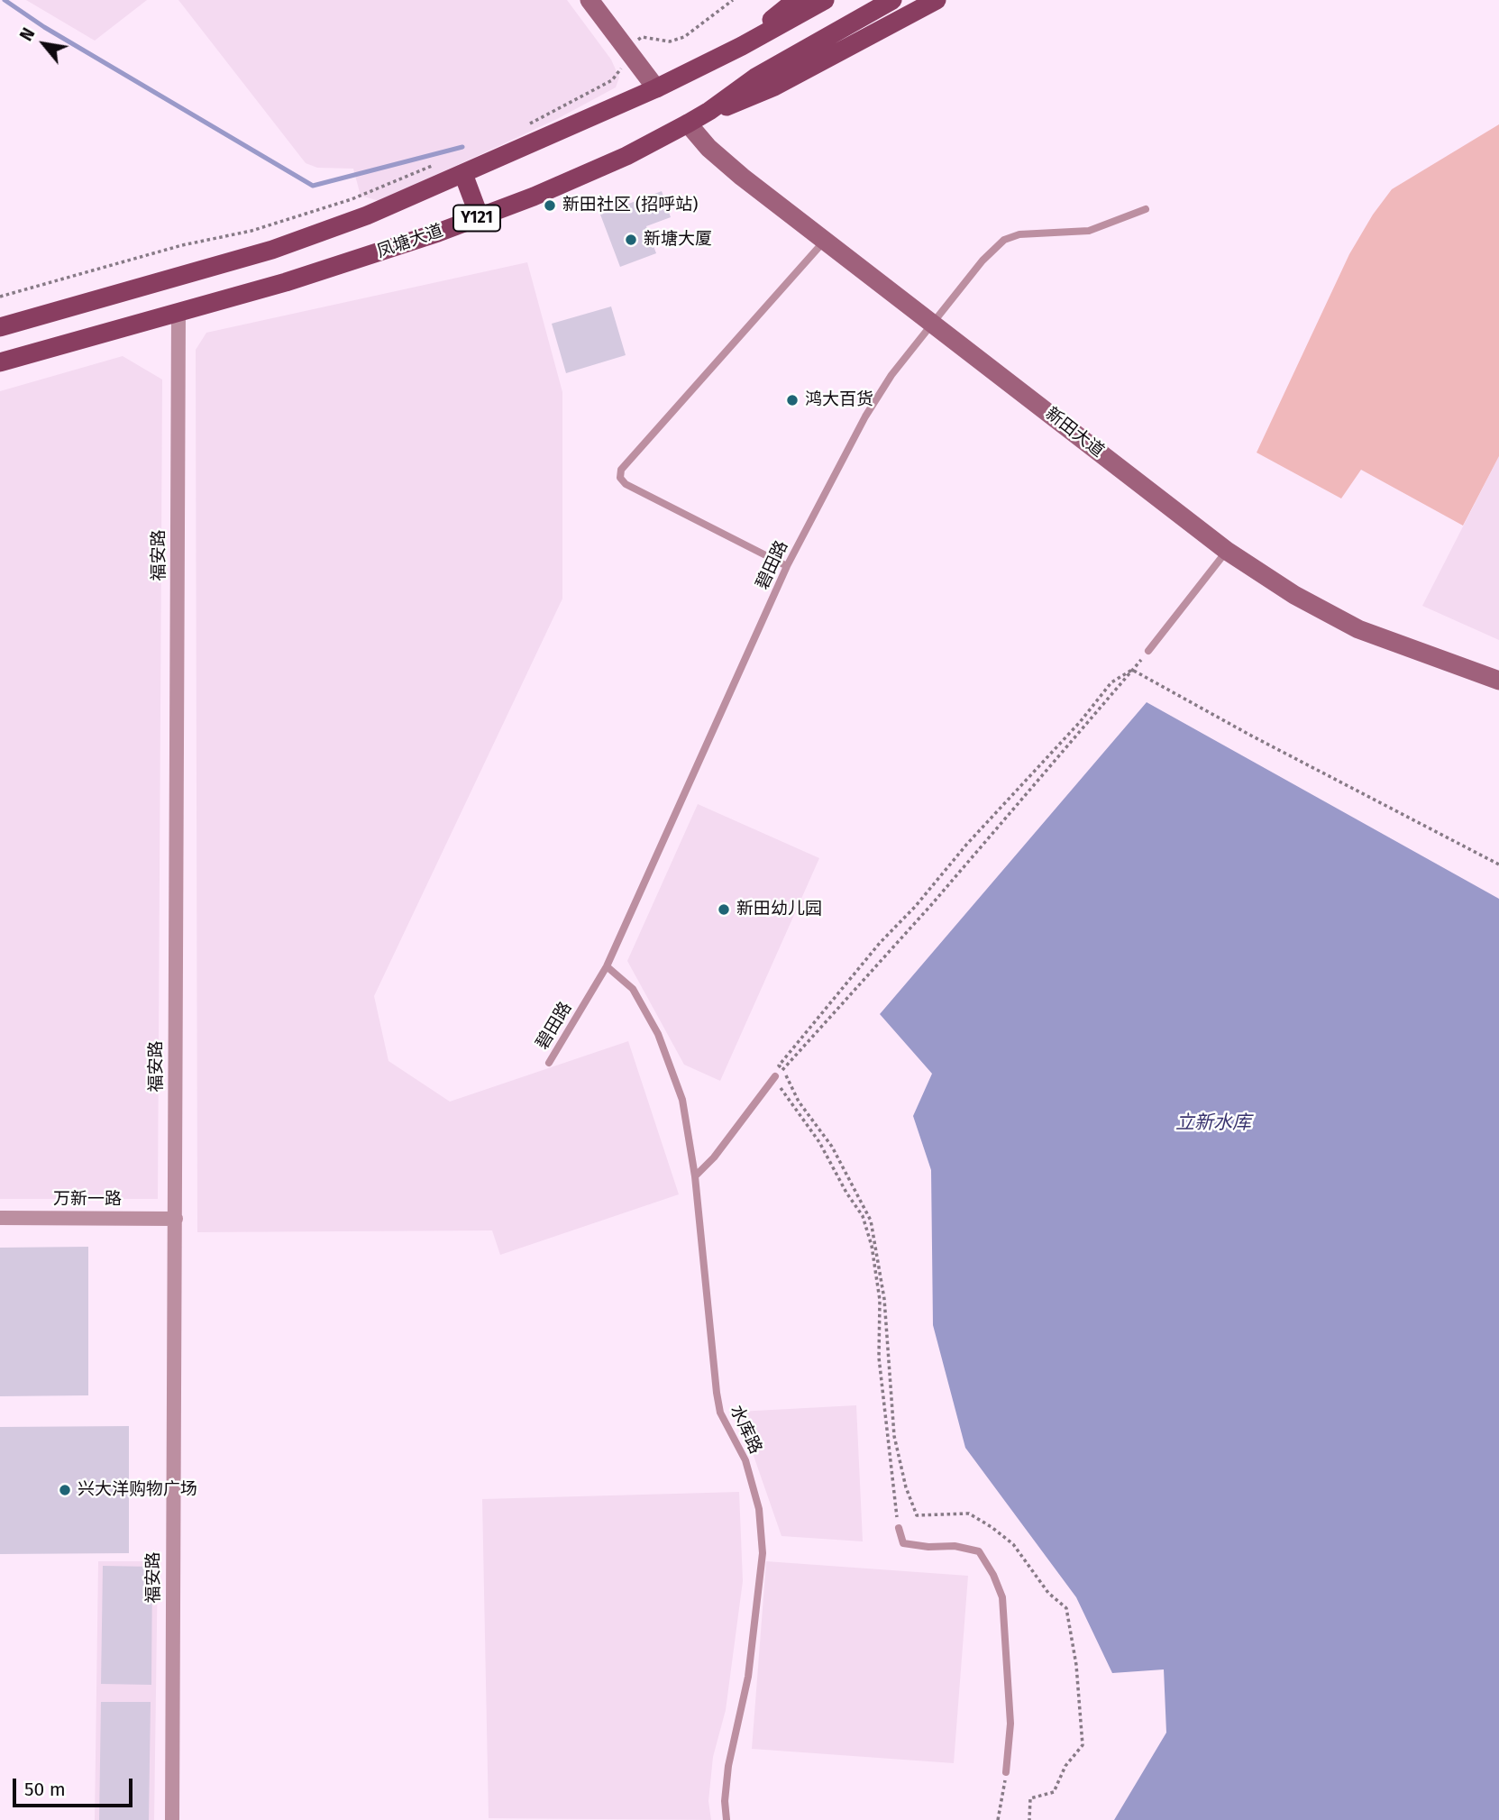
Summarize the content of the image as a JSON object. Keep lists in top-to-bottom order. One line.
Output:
{"streets":{"main road":["Y121","凤塘大道"],"street":["新田大道","福安路","万新一路"],"lane":["碧田路","水库路"]},"crossings":[["凤塘大道","新田大道"],["凤塘大道","福安路"],["新田大道","碧田路"],["福安路","万新一路"],["碧田路","水库路"]],"water":["立新水库"],"places":["新田社区 (招呼站)","新塘大厦","鸿大百货","新田幼儿园","兴大洋购物广场"],"scale_bar":"50 m","north":"top left"}
